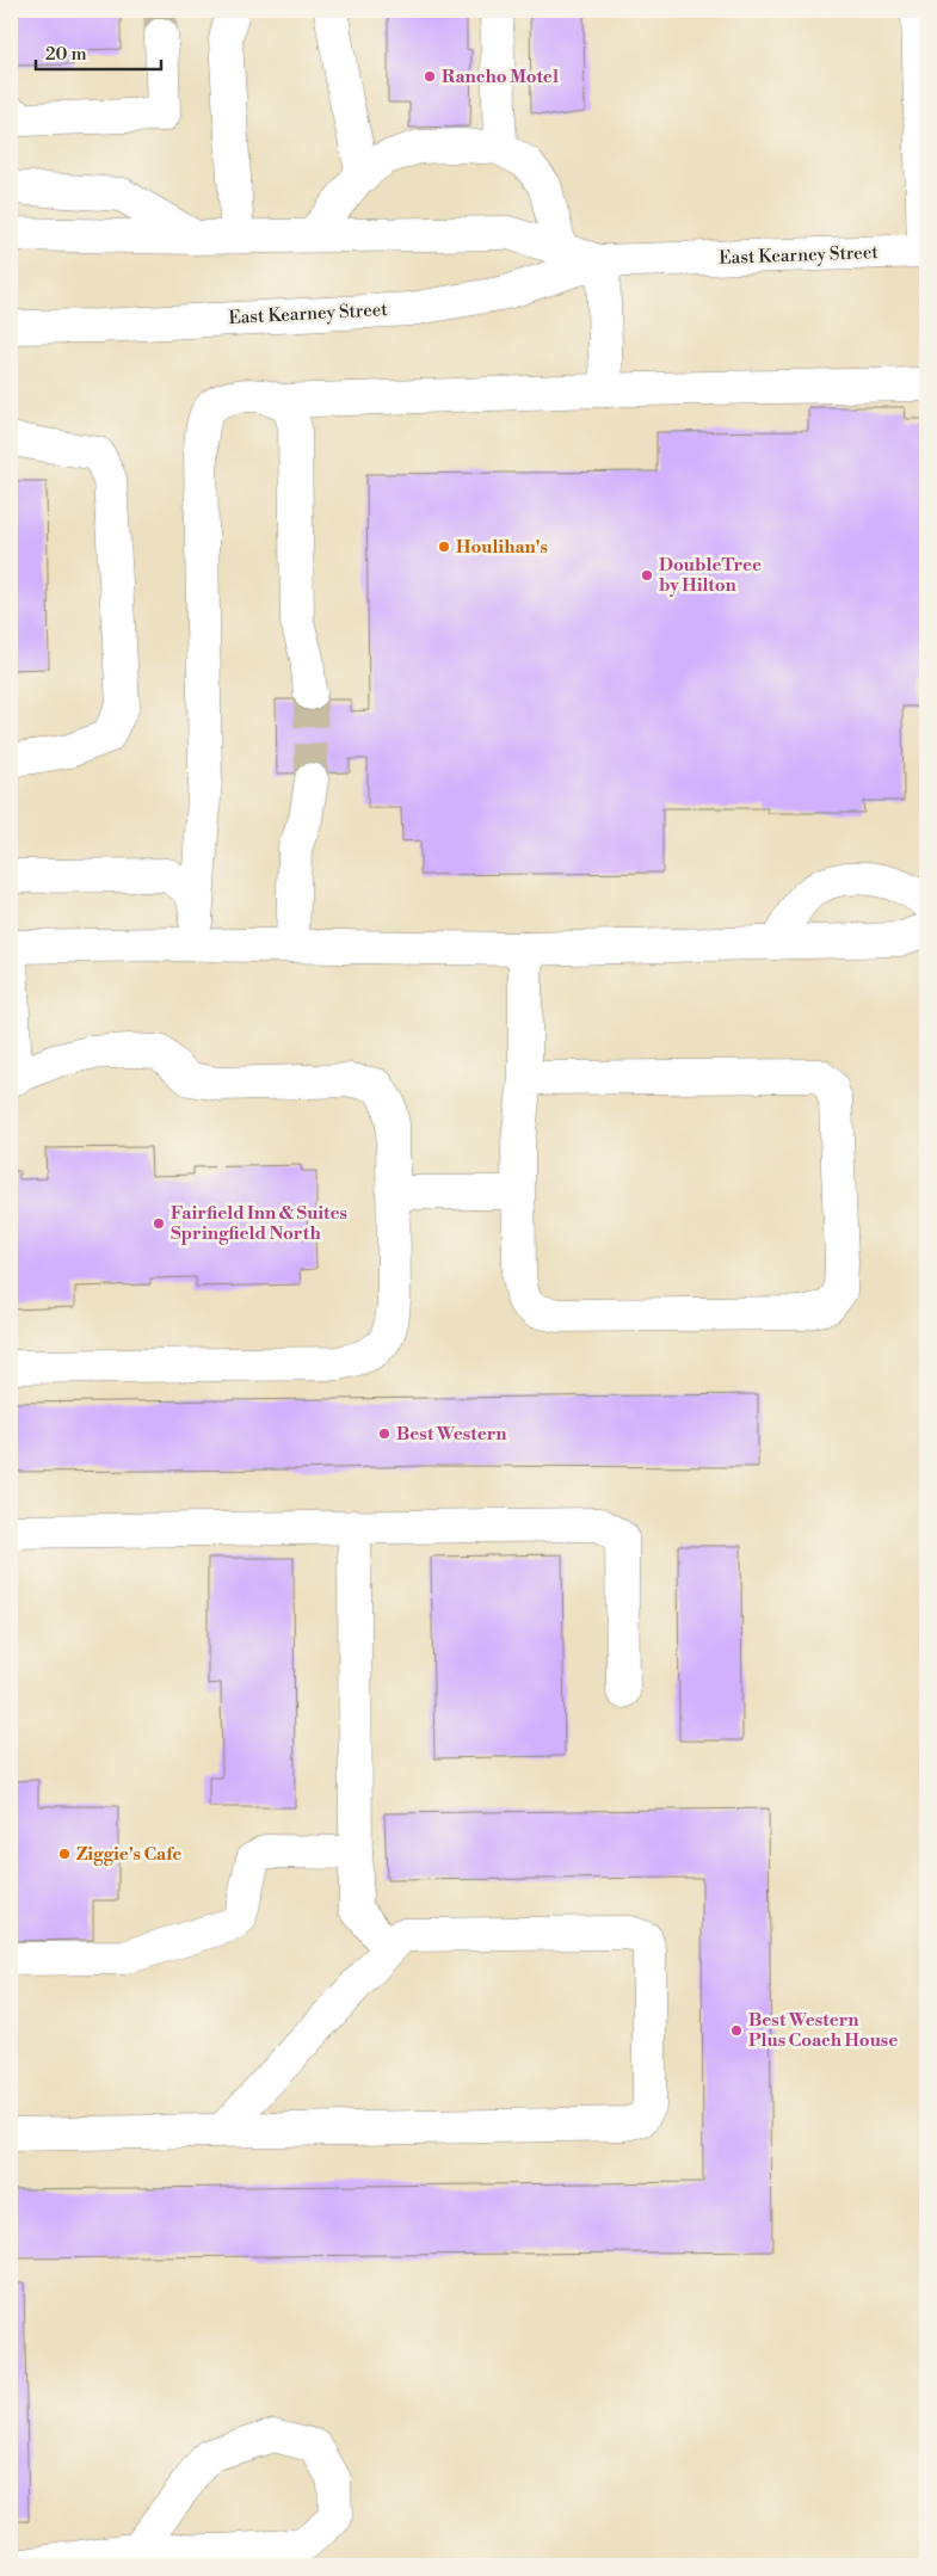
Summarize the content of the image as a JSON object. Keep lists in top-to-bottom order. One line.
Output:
{"streets":{"main road":["East Kearney Street"]},"places":["Rancho Motel","Houlihan's","DoubleTree by Hilton","Fairfield Inn & Suites Springfield North","Best Western","Ziggie's Cafe","Best Western Plus Coach House"],"scale_bar":"20 m"}
